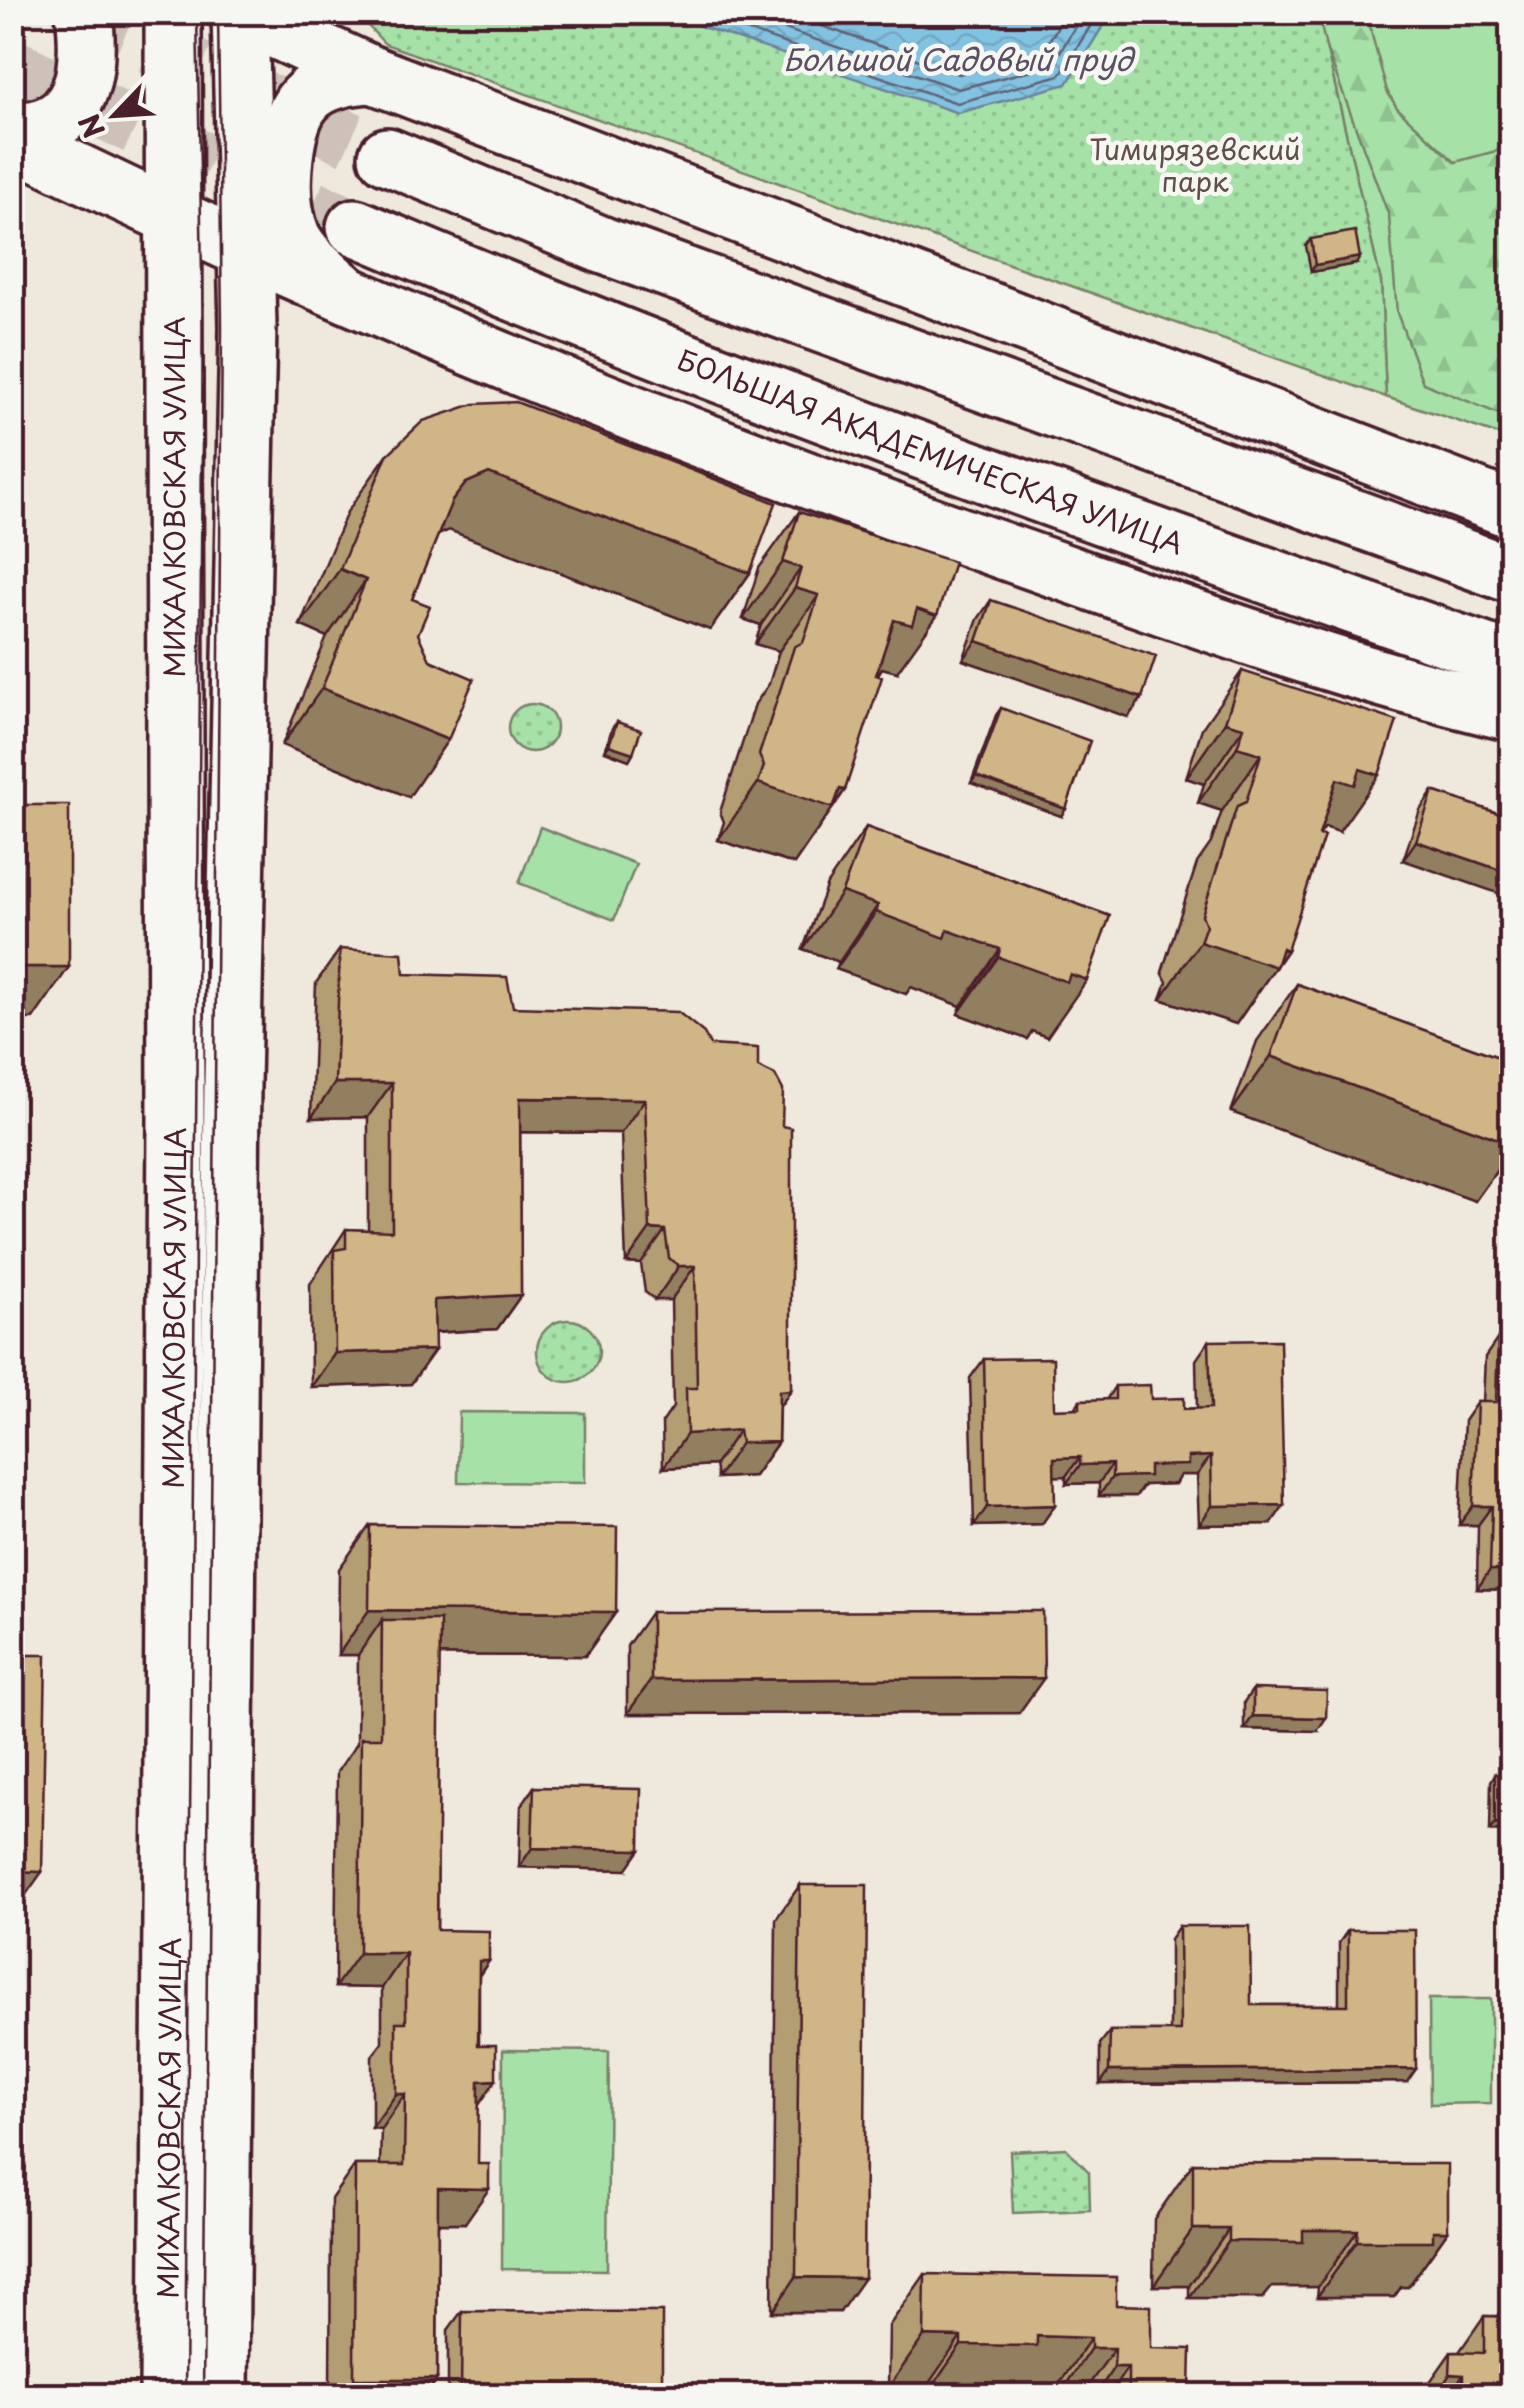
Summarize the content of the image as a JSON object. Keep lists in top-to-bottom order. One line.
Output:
{"streets":{"main road":["БОЛЬШАЯ АКАДЕМИЧЕСКАЯ УЛИЦА","МИХАЛКОВСКАЯ УЛИЦА"]},"water":["Большой Садовый пруд"],"parks":["Тимирязевский парк"],"north":"bottom left"}
